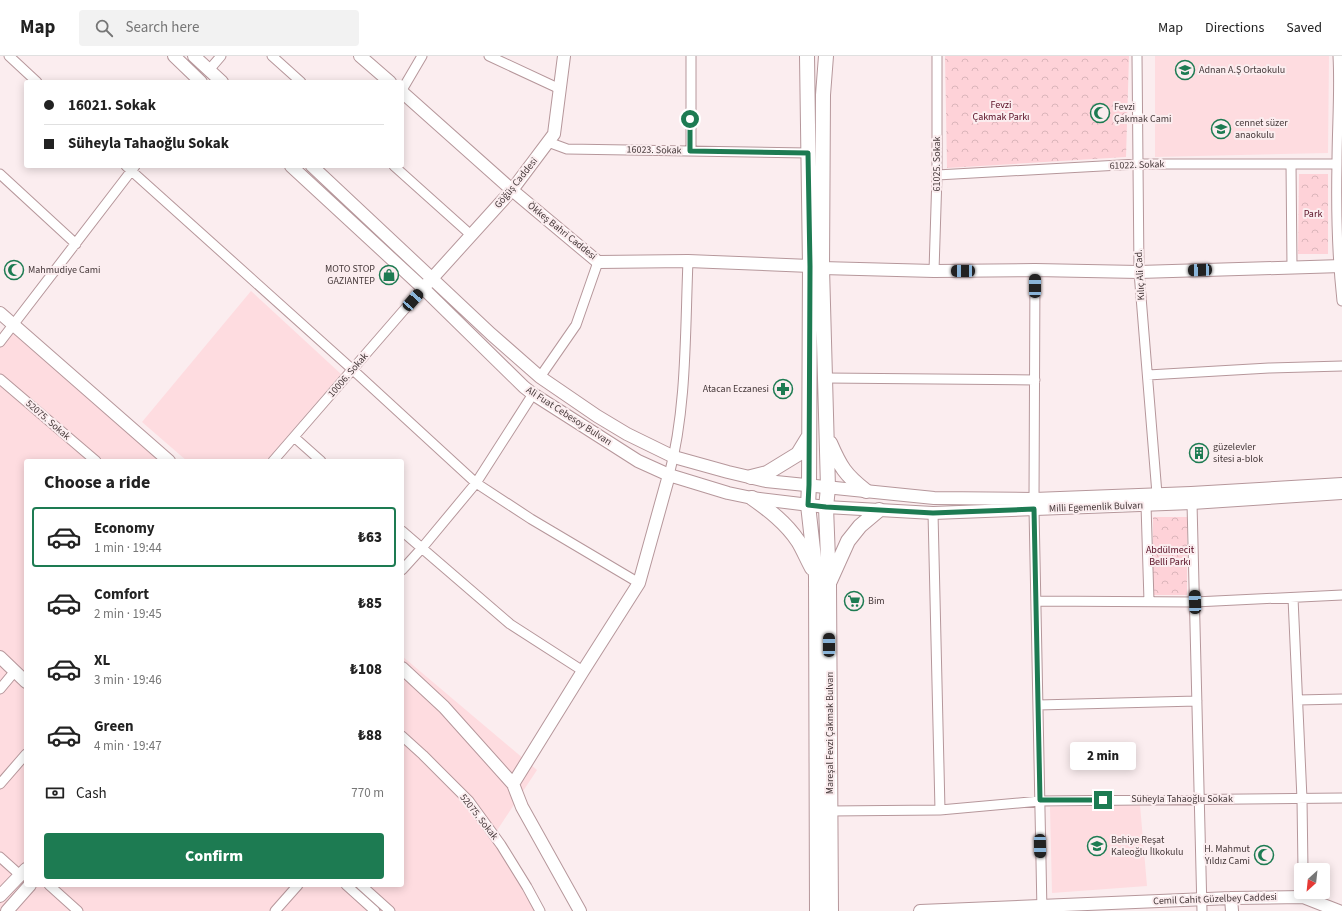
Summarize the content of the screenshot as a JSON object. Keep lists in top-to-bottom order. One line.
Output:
{"streets":{"main road":["Göğüş Caddesi","Ökkeş Bahri Caddesi","Ali Fuat Cebesoy Bulvarı","Milli Egemenlik Bulvarı","Mareşal Fevzi Çakmak Bulvarı","Cemil Cahit Güzelbey Caddesi"],"street":["16023. Sokak","61025. Sokak","61022. Sokak","Kılıç Ali Cad.","10006. Sokak","52075. Sokak","Süheyla Tahaoğlu Sokak"]},"crossings":[["16023. Sokak","Göğüş Caddesi"],["61025. Sokak","61022. Sokak"],["61025. Sokak","Ökkeş Bahri Caddesi"],["61022. Sokak","Kılıç Ali Cad."],["Göğüş Caddesi","Ökkeş Bahri Caddesi"],["Göğüş Caddesi","10006. Sokak"],["Göğüş Caddesi","Ali Fuat Cebesoy Bulvarı"],["Göğüş Caddesi","Milli Egemenlik Bulvarı"],["Ökkeş Bahri Caddesi","Kılıç Ali Cad."],["Ökkeş Bahri Caddesi","Mareşal Fevzi Çakmak Bulvarı"],["Kılıç Ali Cad.","Milli Egemenlik Bulvarı"],["10006. Sokak","Ali Fuat Cebesoy Bulvarı"],["Ali Fuat Cebesoy Bulvarı","Milli Egemenlik Bulvarı"],["Ali Fuat Cebesoy Bulvarı","Mareşal Fevzi Çakmak Bulvarı"],["Milli Egemenlik Bulvarı","Mareşal Fevzi Çakmak Bulvarı"],["Mareşal Fevzi Çakmak Bulvarı","Süheyla Tahaoğlu Sokak"]],"parks":["Fevzi Çakmak Parkı","Park","Abdülmecit Belli Parkı"],"places":{"school or university":["Adnan A.Ş Ortaokulu","cennet süzer anaokulu","Behiye Reşat Kaleoğlu İlkokulu"],"mosque":["Fevzi Çakmak Cami","Mahmudiye Cami","H. Mahmut Yıldız Cami"],"shop":["MOTO STOP GAZIANTEP"],"pharmacy":["Atacan Eczanesi"],"building":["güzelevler sitesi a-blok"],"supermarket":["Bim"]},"north":"bottom left","page":{"header":"Map","search":"Search here","nav":["Map","Directions","Saved"],"banner":["16021. Sokak","Süheyla Tahaoğlu Sokak"],"heading":"Choose a ride","list":[{"name":"Economy","note":"1 min · 19:44","value":"₺63"},{"name":"Comfort","note":"2 min · 19:45","value":"₺85"},{"name":"XL","note":"3 min · 19:46","value":"₺108"},{"name":"Green","note":"4 min · 19:47","value":"₺88"}],"bubble":"2 min","pay":["Cash","770 m"],"buttons":"Confirm"}}
